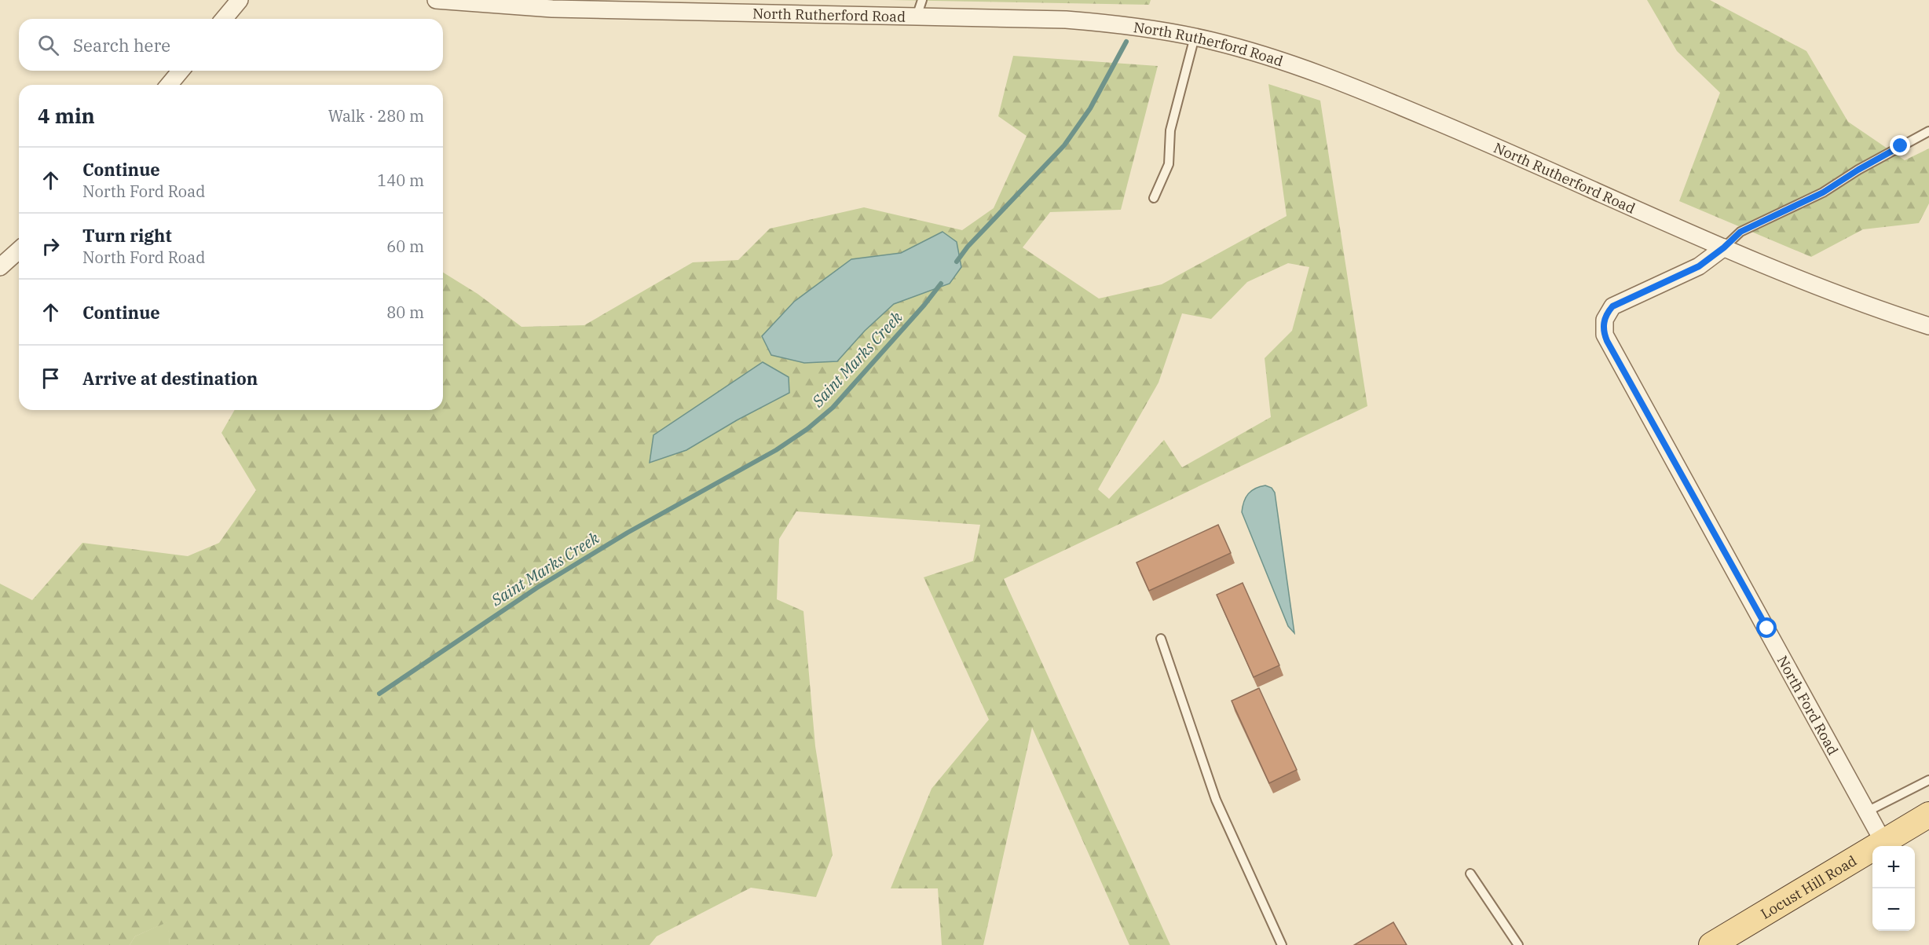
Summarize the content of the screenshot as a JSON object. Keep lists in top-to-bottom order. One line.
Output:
{"streets":{"main road":["Locust Hill Road"],"street":["North Rutherford Road","North Ford Road"]},"crossings":[["North Rutherford Road","North Ford Road"],["North Ford Road","Locust Hill Road"]],"water":["Saint Marks Creek"],"page":{"search":"Search here","heading":["4 min","Walk · 280 m"],"list":[["Continue","North Ford Road","140 m"],["Turn right","North Ford Road","60 m"],["Continue","80 m"],"Arrive at destination"],"map_buttons":["+","−"]}}
